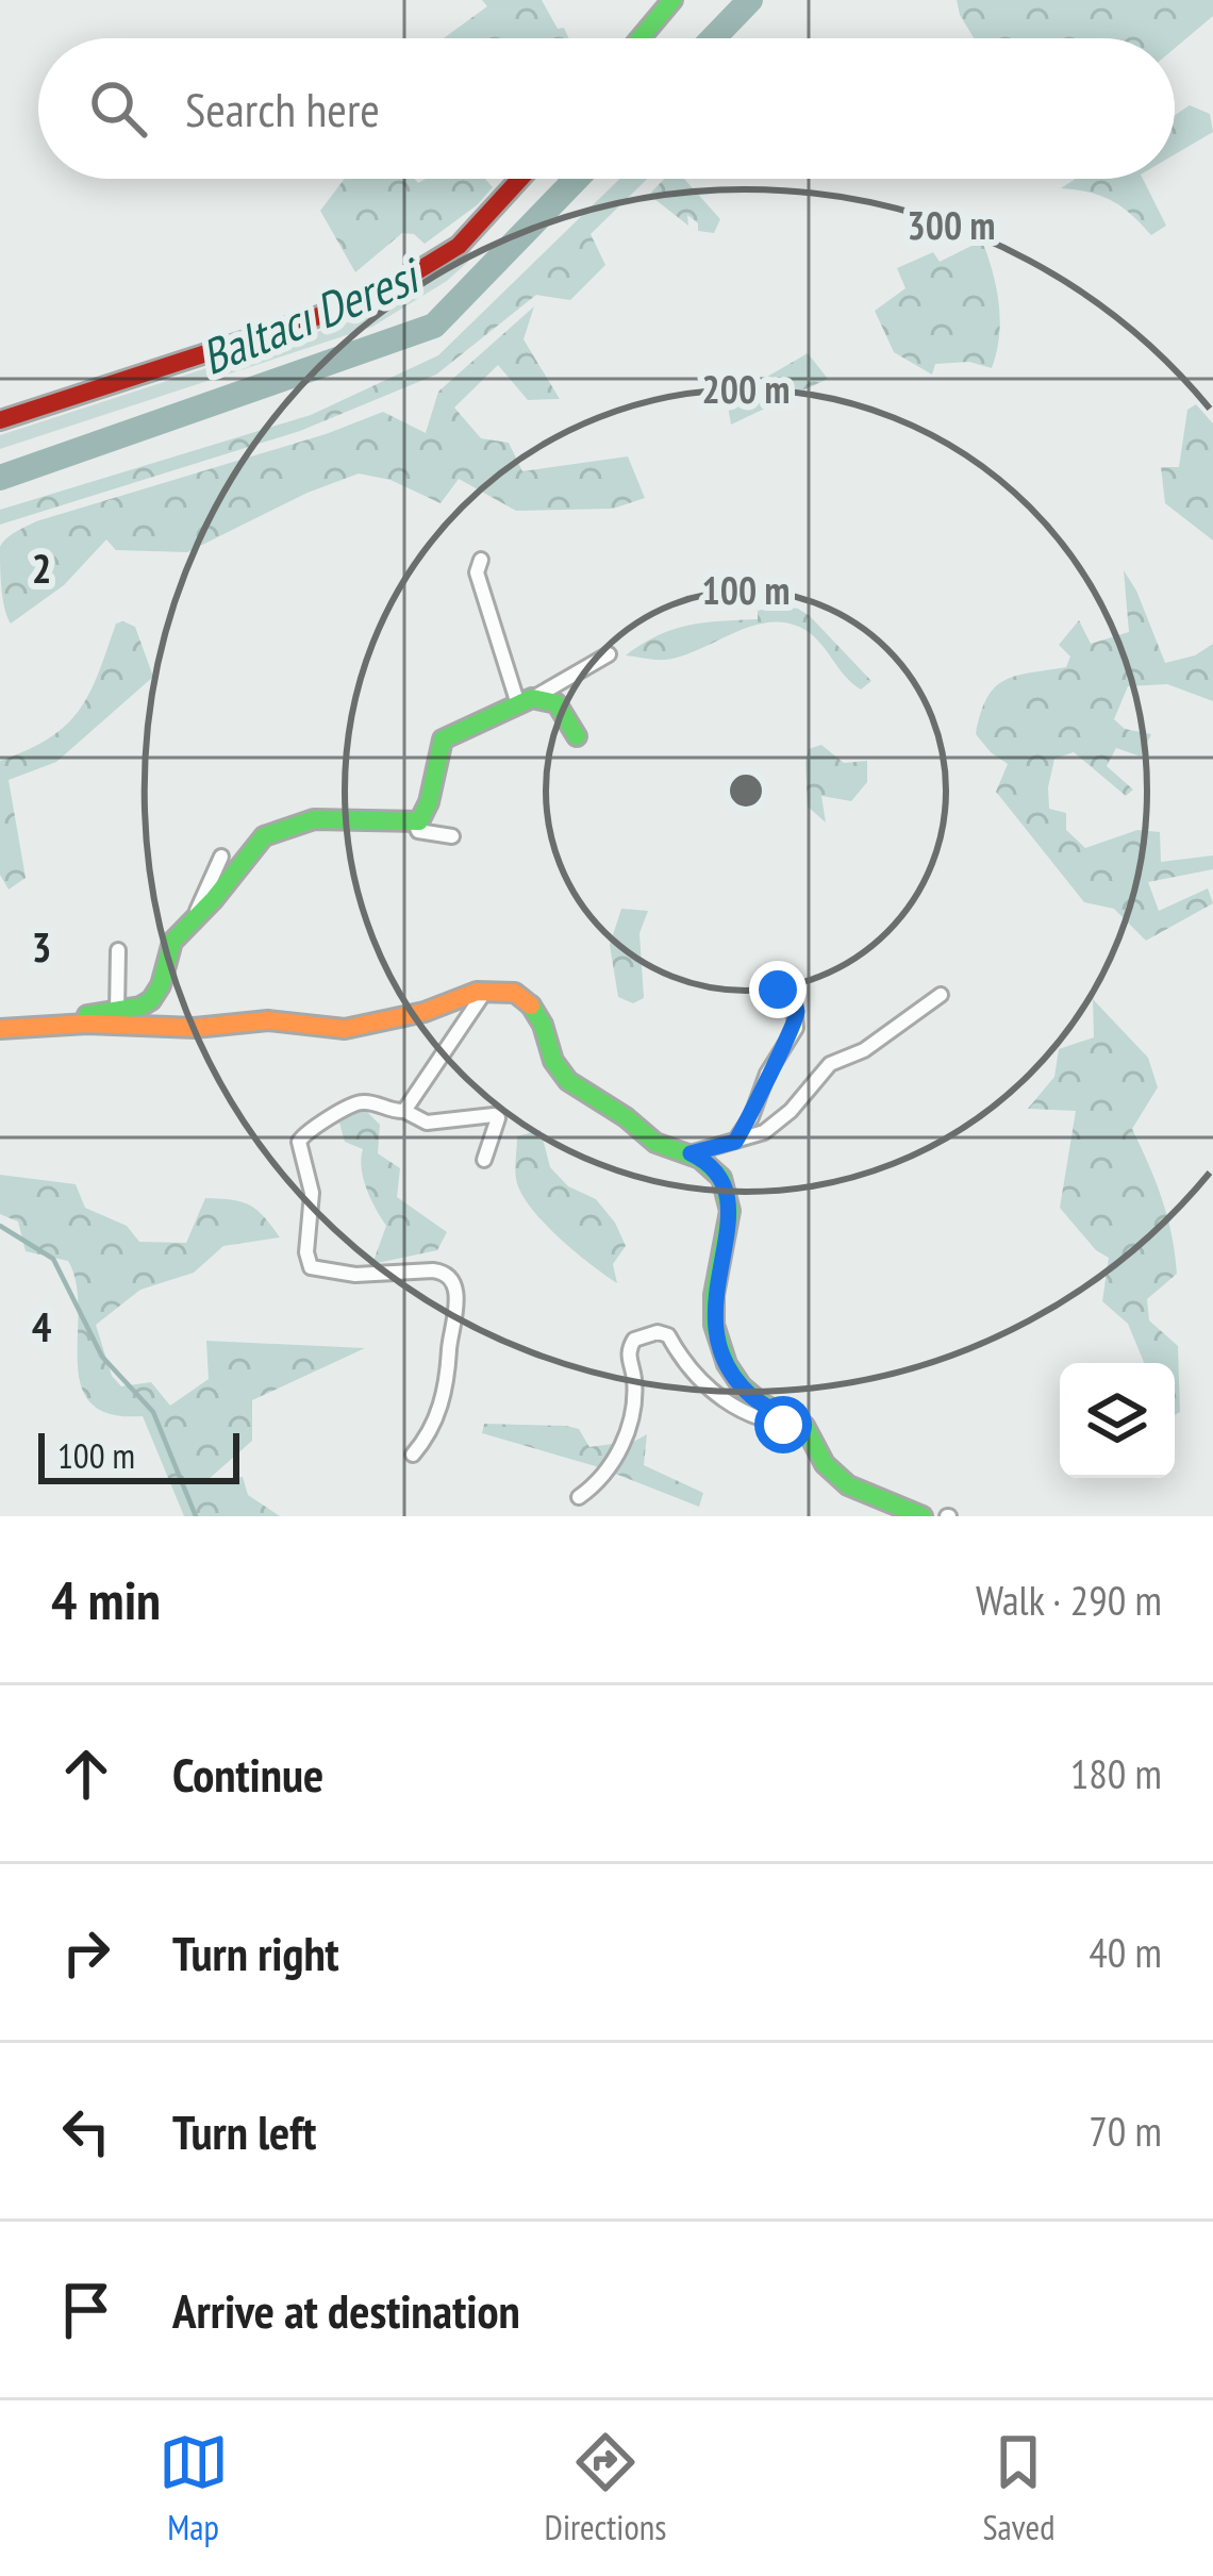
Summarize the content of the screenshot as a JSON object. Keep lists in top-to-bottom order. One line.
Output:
{"water":["Baltacı Deresi"],"scale_bar":"100 m","page":{"search":"Search here","scale":"100 m","heading":["4 min","Walk · 290 m"],"list":[["Continue","180 m"],["Turn right","40 m"],["Turn left","70 m"],"Arrive at destination"],"nav":["Map","Directions","Saved"]},"grid":{"rows":["2","3","4"]},"rings":["300 m","200 m","100 m"]}
